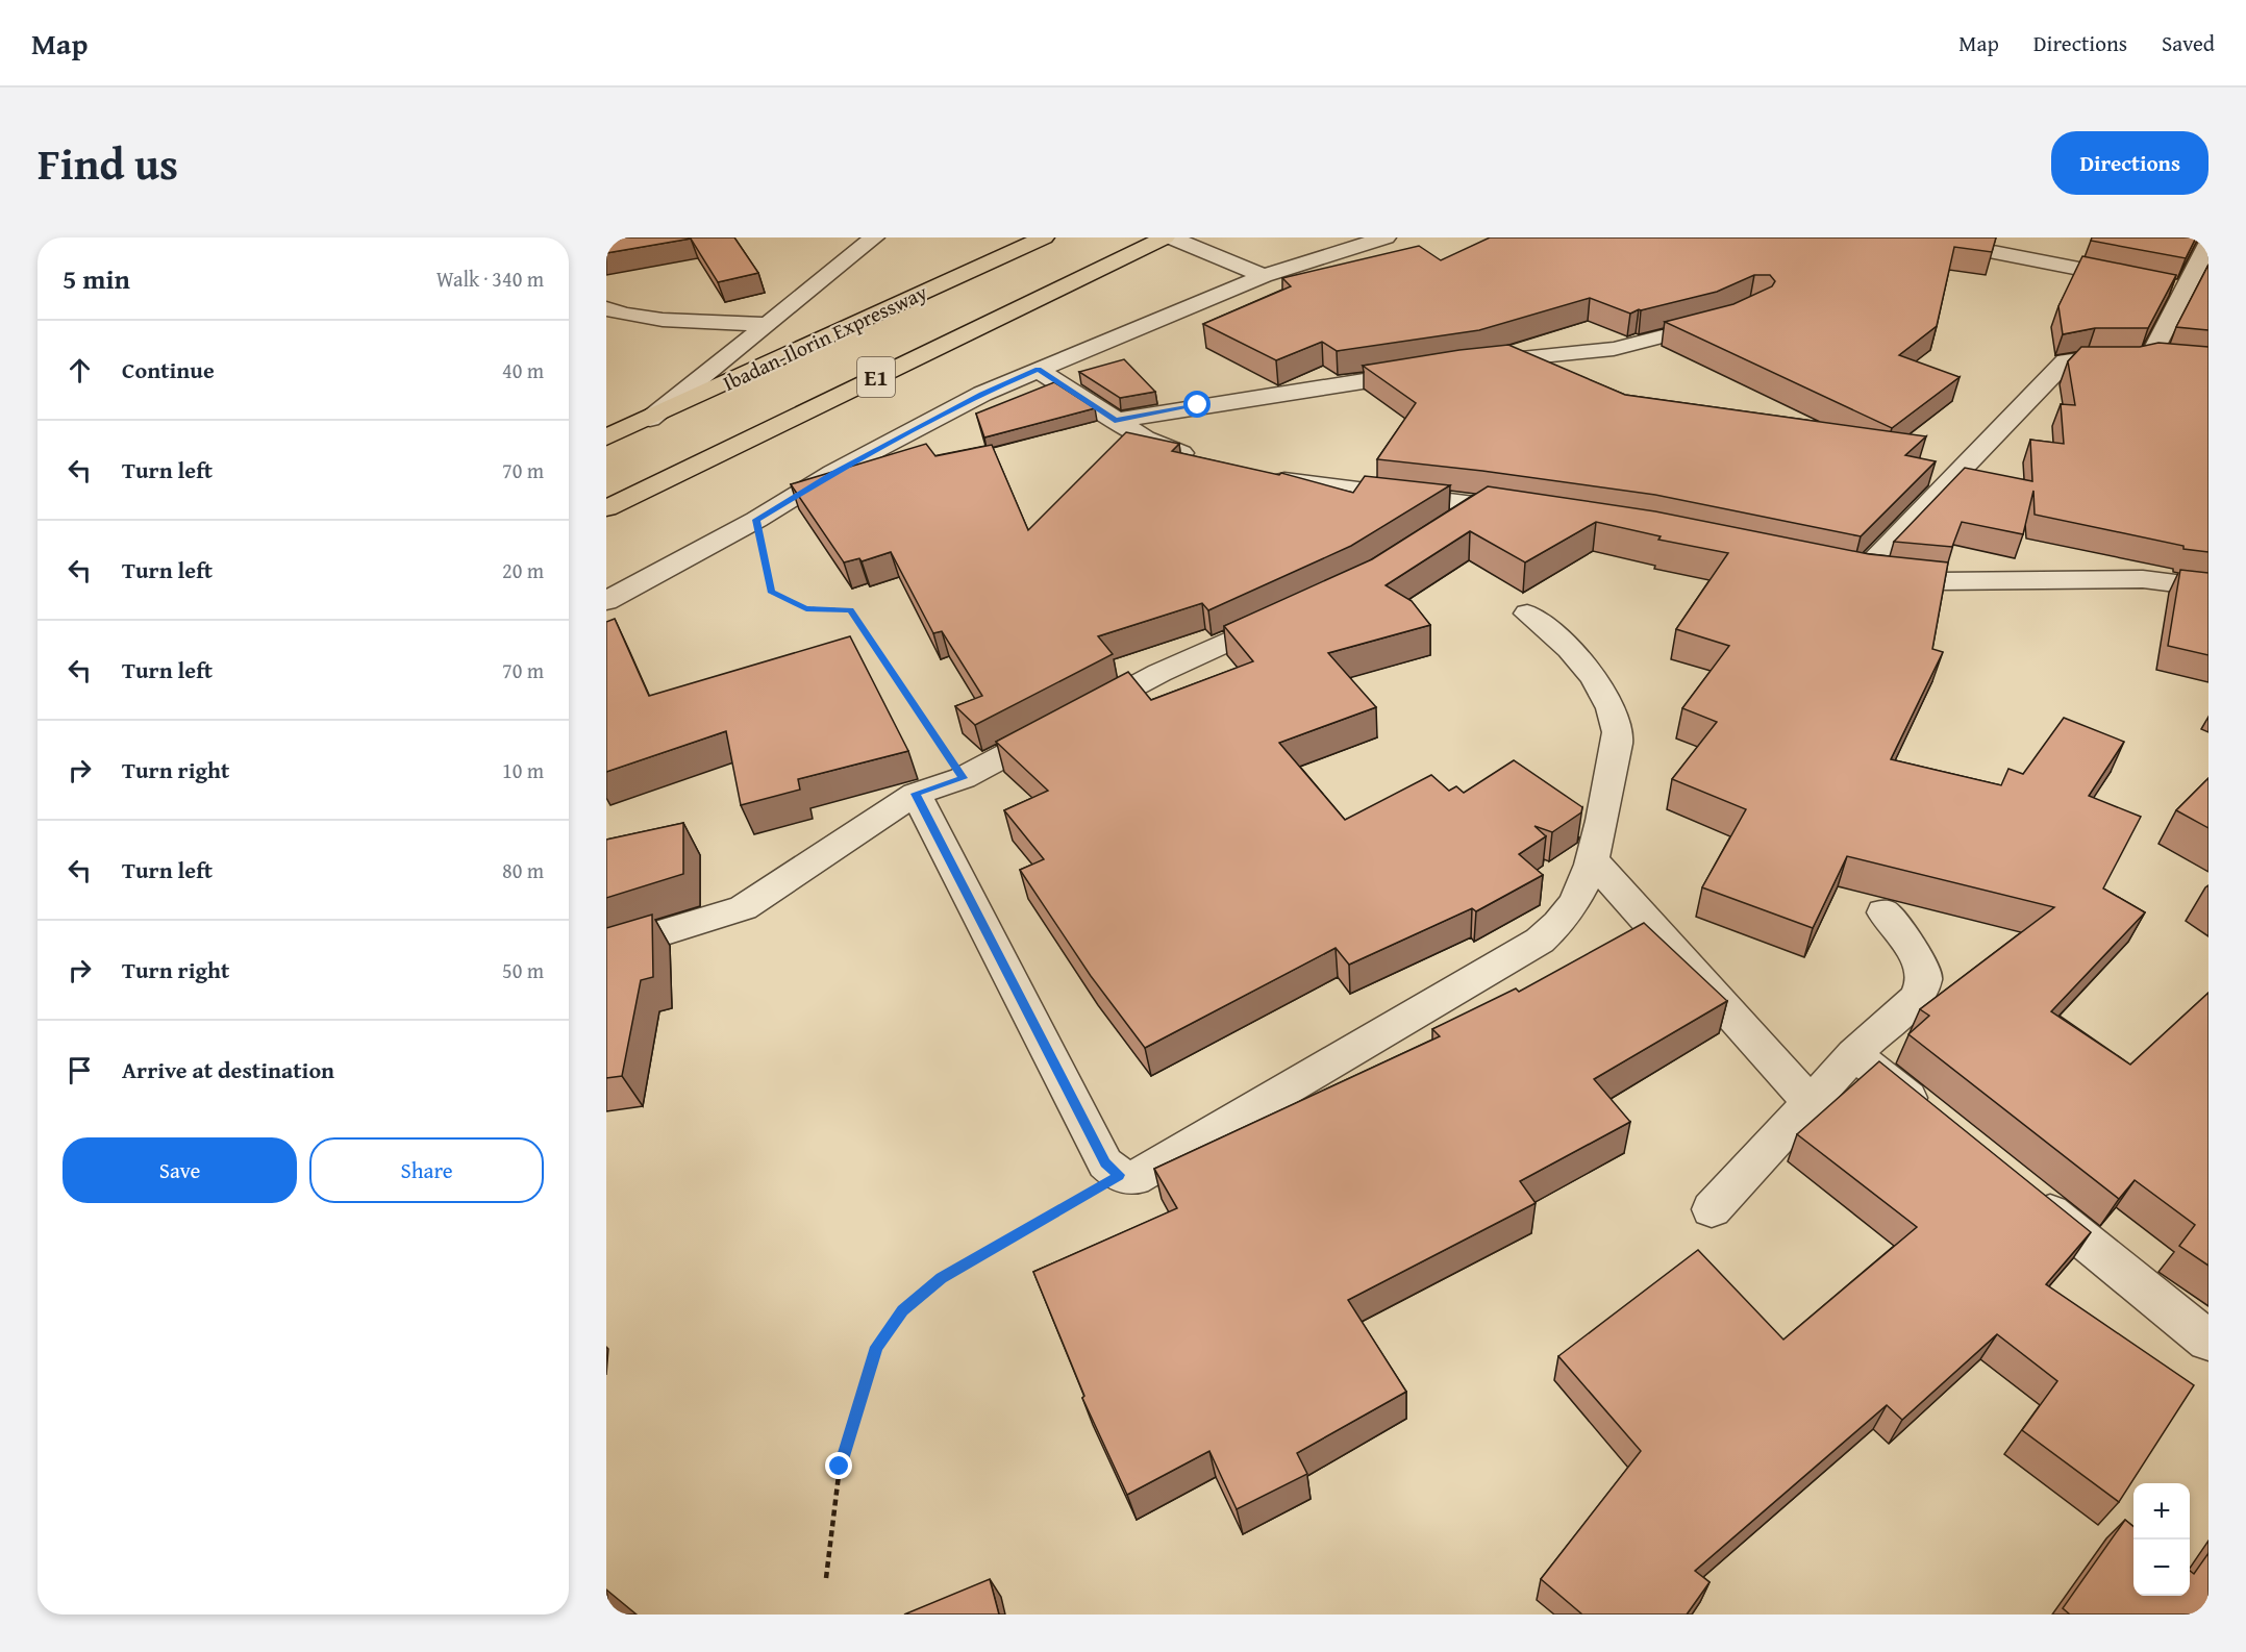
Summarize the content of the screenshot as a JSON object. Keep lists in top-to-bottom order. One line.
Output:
{"streets":{"highway":["Ibadan-Ilorin Expressway","E1"]},"page":{"header":"Map","nav":["Map","Directions","Saved"],"title":"Find us","buttons":["Directions",["Save","Share"]],"heading":["5 min","Walk · 340 m"],"list":[["Continue","40 m"],["Turn left","70 m"],["Turn left","20 m"],["Turn left","70 m"],["Turn right","10 m"],["Turn left","80 m"],["Turn right","50 m"],"Arrive at destination"],"map_buttons":["+","−"]}}
